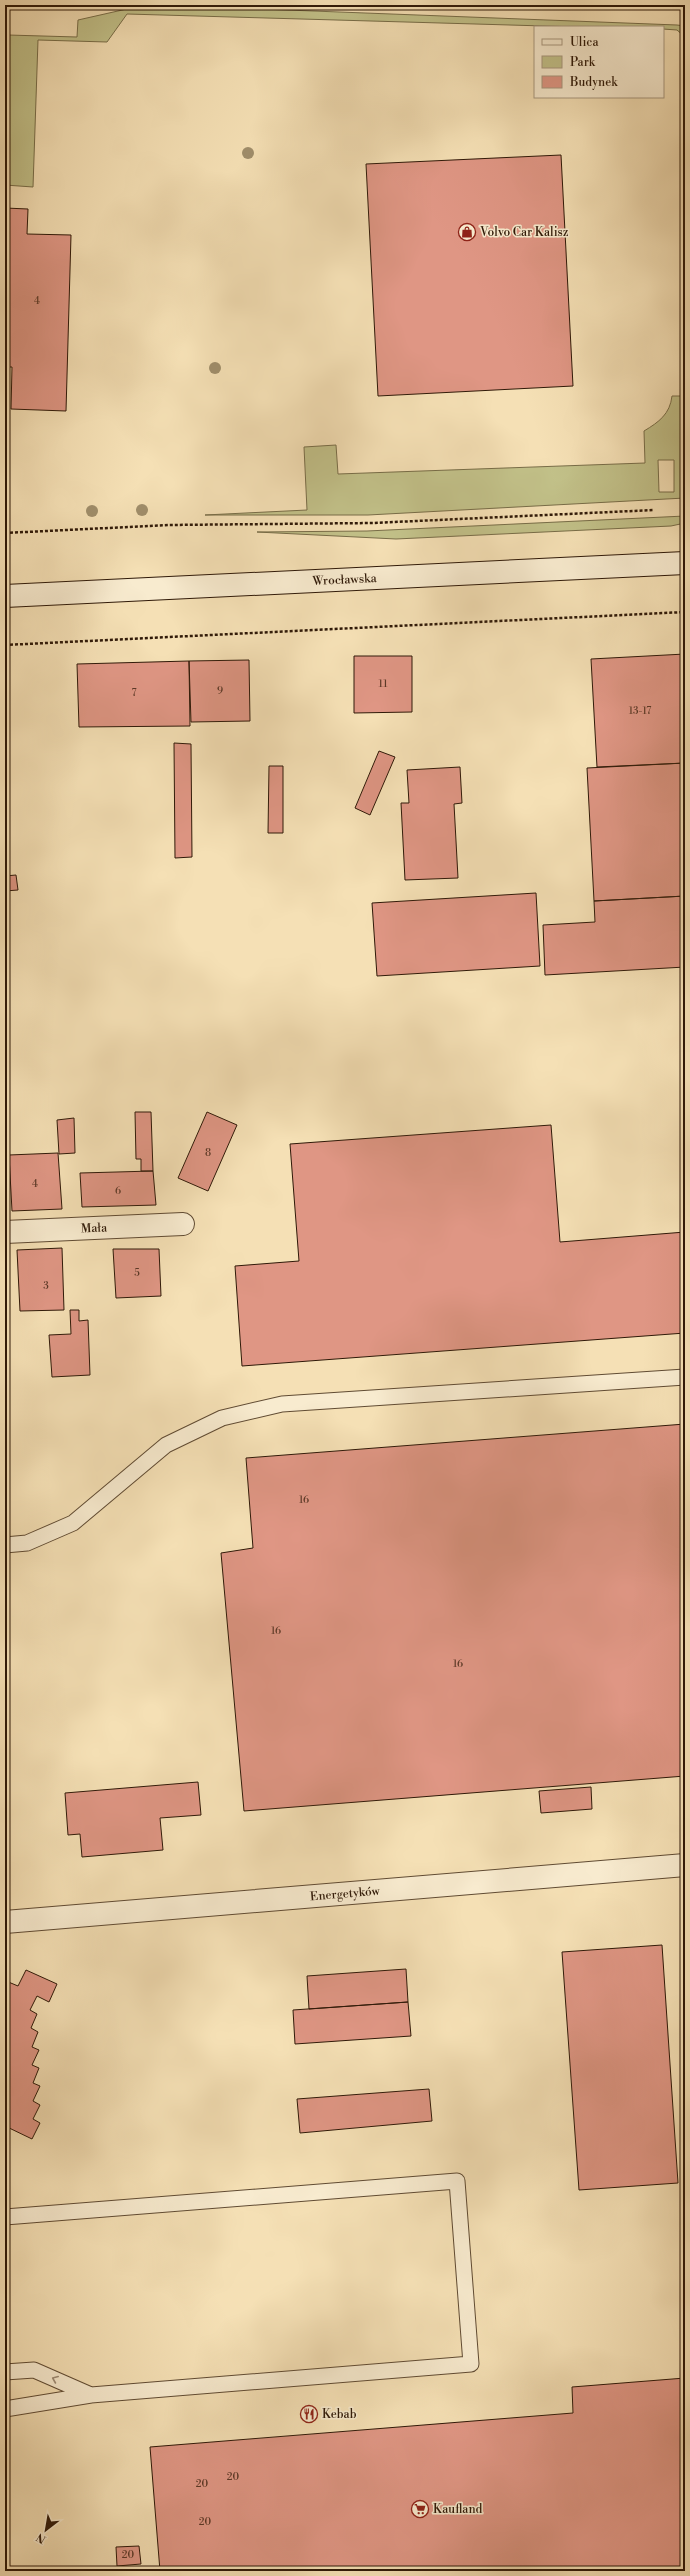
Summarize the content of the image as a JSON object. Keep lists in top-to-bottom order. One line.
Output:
{"streets":{"street":["Wrocławska","Mała","Energetyków"]},"places":{"shop":["Volvo Car Kalisz"],"restaurant":["Kebab"],"supermarket":["Kaufland"]},"house_numbers":["4","11","9","7","13-17","8","4","6","5","3","16","16","16","20","20","20","20"],"legend":["Ulica","Park","Budynek"],"north":"bottom left"}
